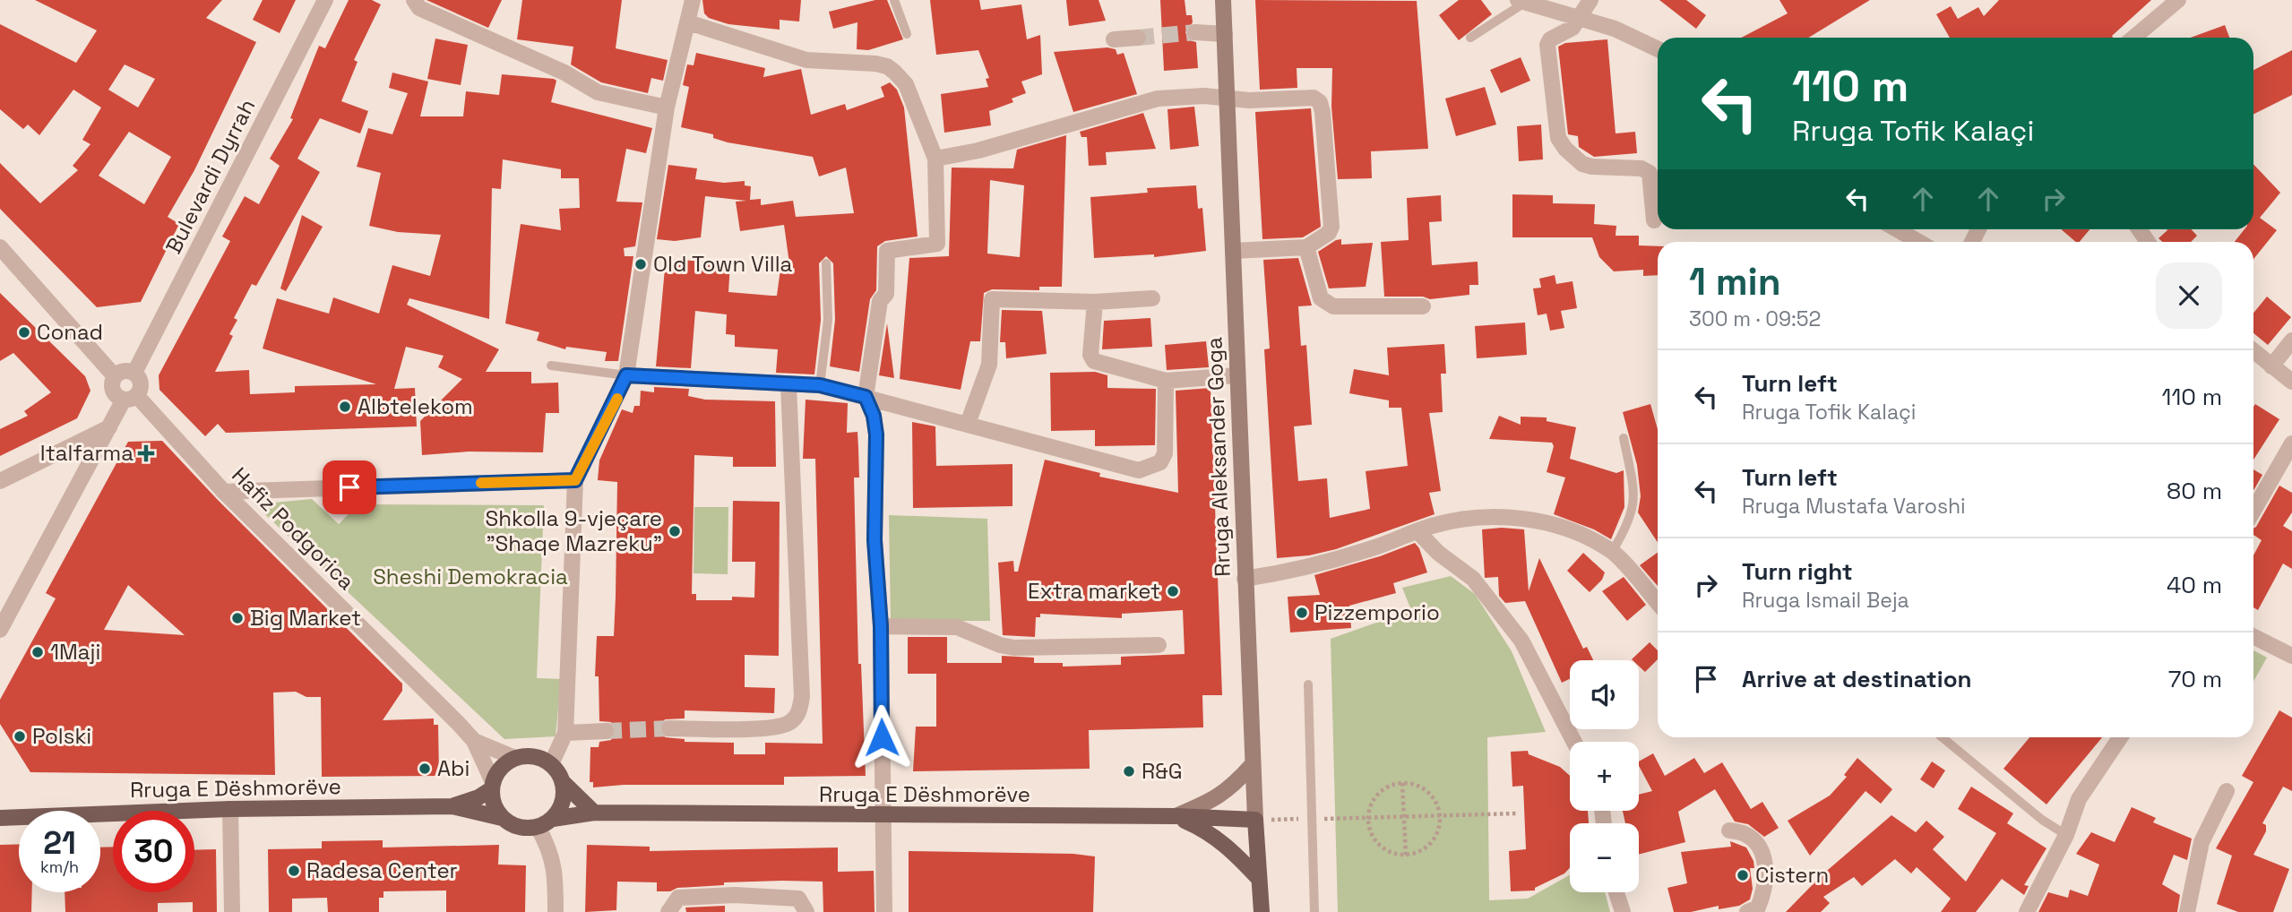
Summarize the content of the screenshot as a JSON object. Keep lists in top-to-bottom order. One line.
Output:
{"streets":{"main road":["Rruga Aleksander Goga","Rruga E Dëshmorëve"],"street":["Bulevardi Dyrrah","Hafiz Podgorica"]},"crossings":[["Bulevardi Dyrrah","Hafiz Podgorica"],["Rruga Aleksander Goga","Rruga E Dëshmorëve"],["Hafiz Podgorica","Rruga E Dëshmorëve"]],"parks":["Sheshi Demokracia"],"places":{"other":["Old Town Villa","Conad","Albtelekom","Shkolla 9-vjeçare \"Shaqe Mazreku\"","Extra market","Pizzemporio","Big Market","1Maji","Polski","Abi","R&G","Radesa Center","Cistern"],"health":["Italfarma"]},"page":{"turn":["110 m","Rruga Tofik Kalaçi"],"heading":["1 min","300 m · 09:52"],"list":[{"name":"Turn left","note":"Rruga Tofik Kalaçi","value":"110 m"},{"name":"Turn left","note":"Rruga Mustafa Varoshi","value":"80 m"},{"name":"Turn right","note":"Rruga Ismail Beja","value":"40 m"},{"name":"Arrive at destination","value":"70 m"}],"map_buttons":["+","−"],"speed":"21 km/h","limit":"30"}}
